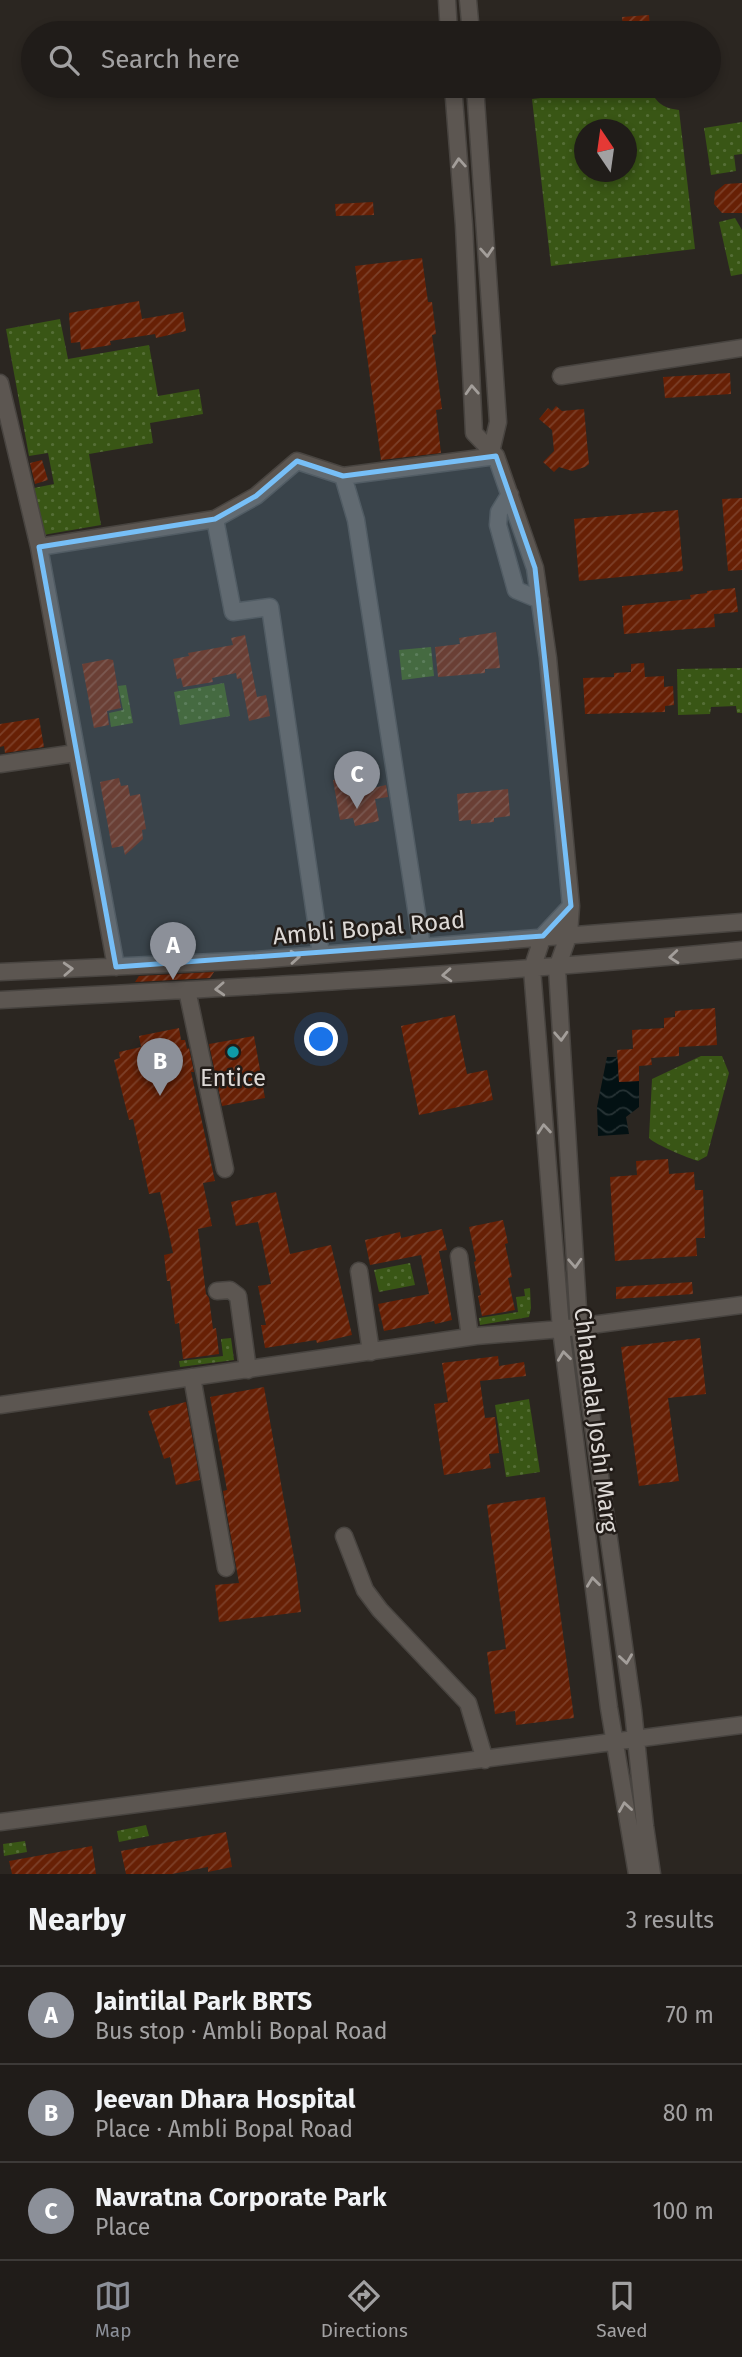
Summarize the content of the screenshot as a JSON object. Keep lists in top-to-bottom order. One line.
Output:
{"streets":{"street":["Ambli Bopal Road","Chhanalal Joshi Marg"]},"crossings":[["Ambli Bopal Road","Chhanalal Joshi Marg"]],"places":["Entice"],"north":"top","page":{"search":"Search here","pins":["C","A","B"],"heading":["Nearby","3 results"],"list":[{"mark":"A","name":"Jaintilal Park BRTS","note":"Bus stop · Ambli Bopal Road","value":"70 m"},{"mark":"B","name":"Jeevan Dhara Hospital","note":"Place · Ambli Bopal Road","value":"80 m"},{"mark":"C","name":"Navratna Corporate Park","note":"Place","value":"100 m"}],"nav":["Map","Directions","Saved"]}}
